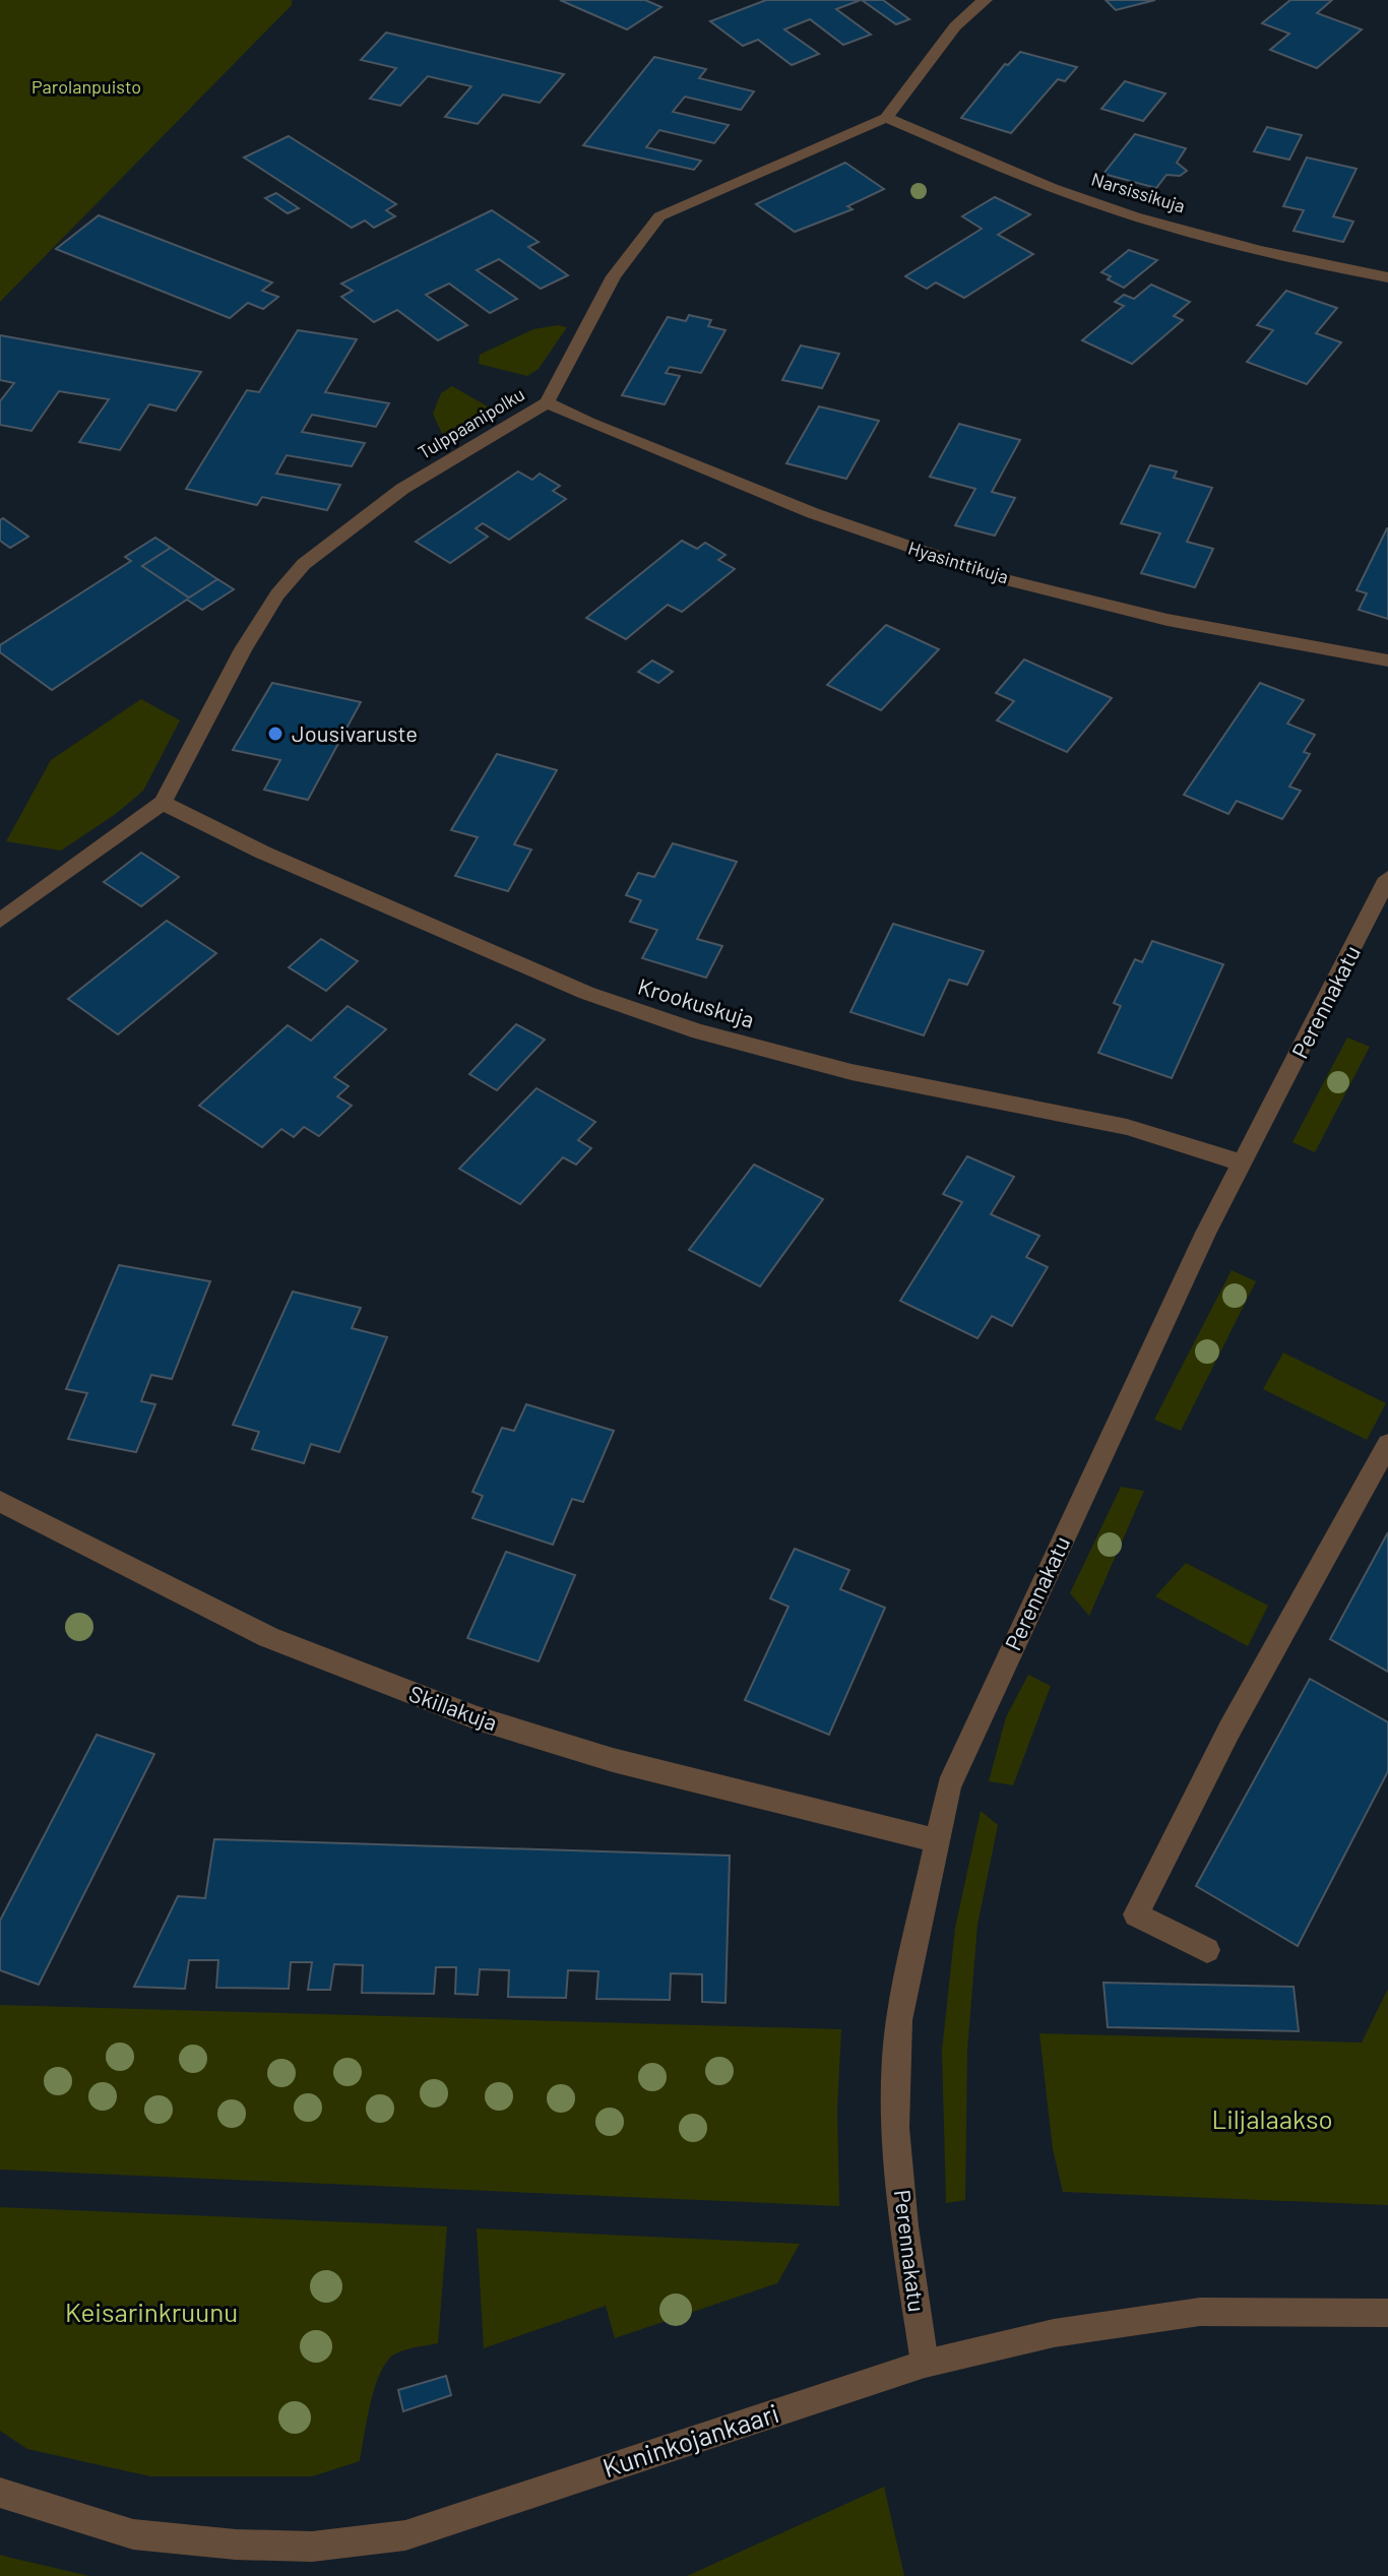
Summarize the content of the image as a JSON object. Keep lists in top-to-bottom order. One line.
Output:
{"streets":{"street":["Narsissikuja","Tulppaanipolku","Hyasinttikuja","Perennakatu","Krookuskuja","Skillakuja","Kuninkojankaari"]},"crossings":[["Narsissikuja","Tulppaanipolku"],["Tulppaanipolku","Hyasinttikuja"],["Tulppaanipolku","Krookuskuja"],["Perennakatu","Krookuskuja"],["Perennakatu","Skillakuja"],["Perennakatu","Kuninkojankaari"]],"parks":["Parolanpuisto","Liljalaakso","Keisarinkruunu"],"places":["Jousivaruste"]}
